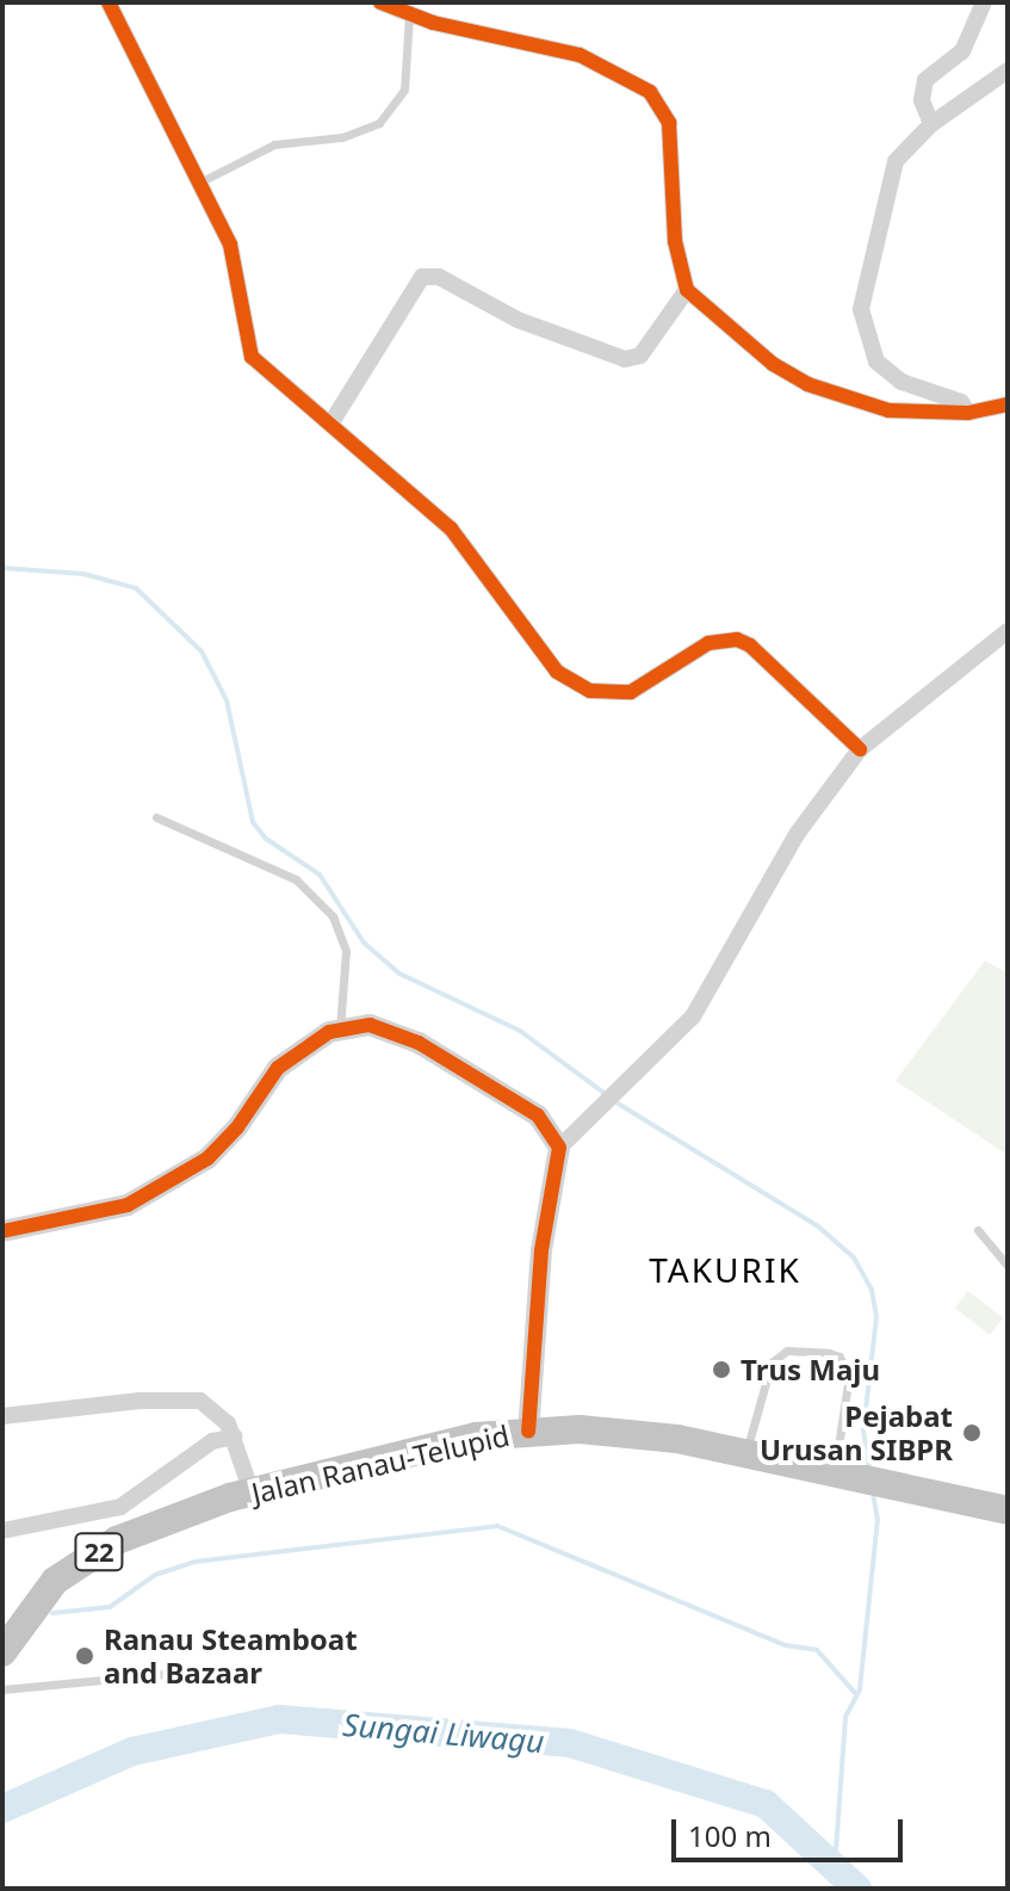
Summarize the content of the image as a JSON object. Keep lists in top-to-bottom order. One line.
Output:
{"streets":{"highway":["Jalan Ranau-Telupid","22"]},"districts":["TAKURIK"],"water":["Sungai Liwagu"],"places":["Trus Maju","Pejabat Urusan SIBPR","Ranau Steamboat and Bazaar"],"scale_bar":"100 m"}
